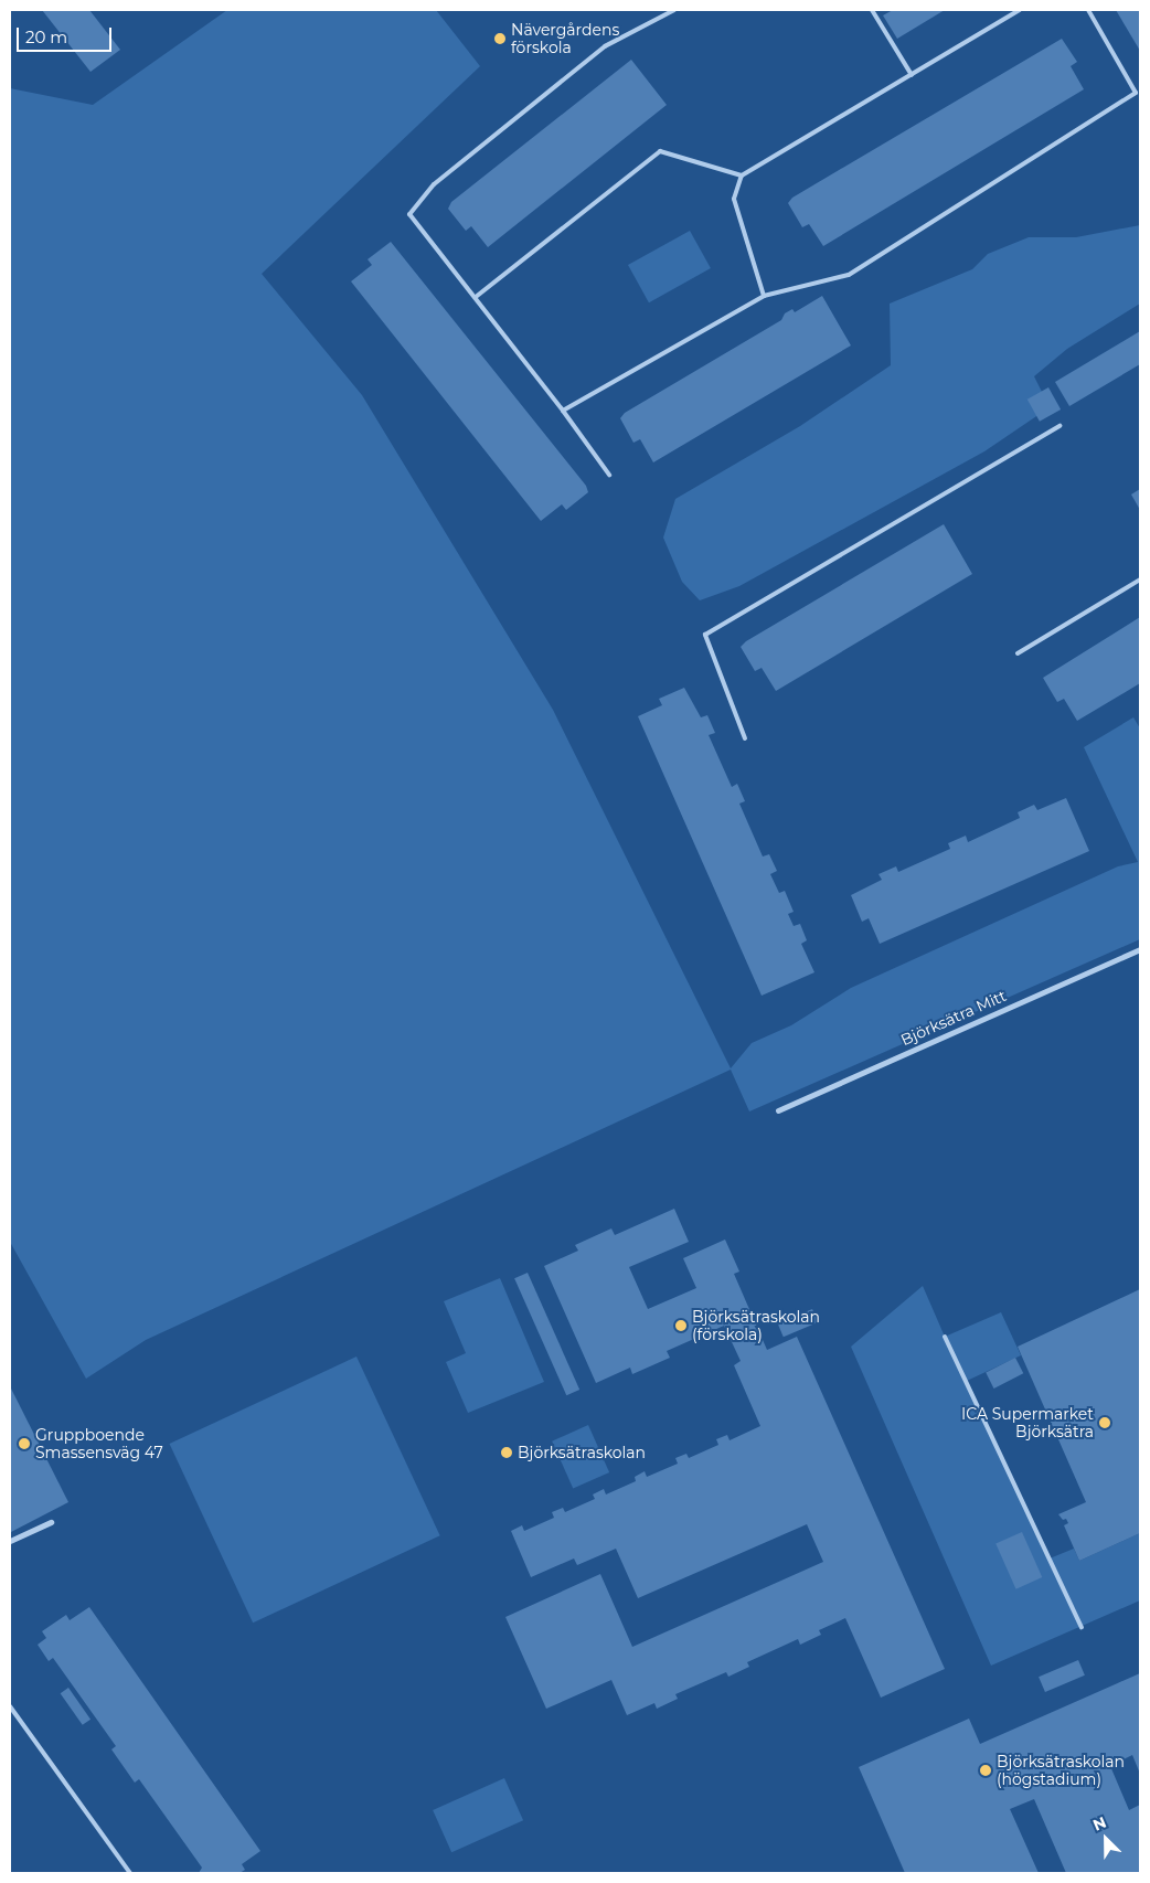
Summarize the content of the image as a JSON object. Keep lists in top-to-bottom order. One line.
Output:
{"streets":{"street":["Björksätra Mitt"]},"places":["Nävergårdens förskola","Björksätraskolan (förskola)","ICA Supermarket Björksätra","Gruppboende Smassensväg 47","Björksätraskolan","Björksätraskolan (högstadium)"],"scale_bar":"20 m","north":"top left"}
